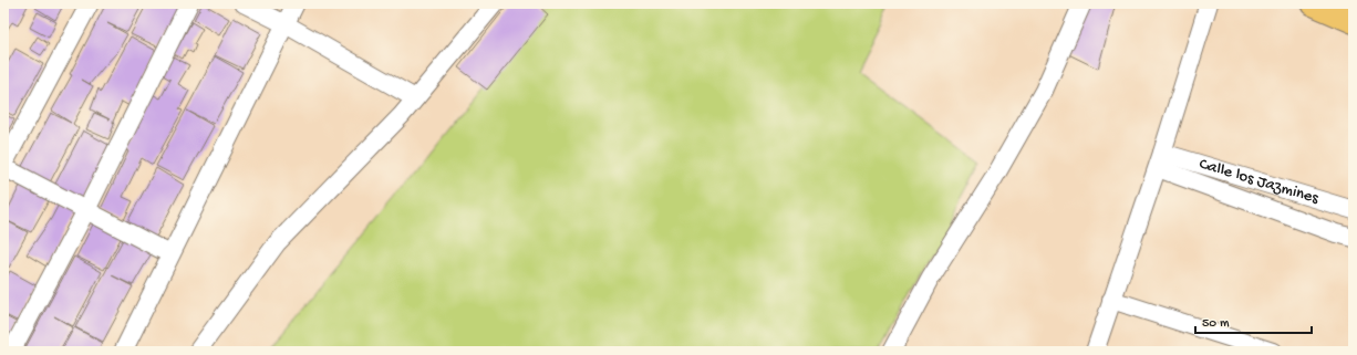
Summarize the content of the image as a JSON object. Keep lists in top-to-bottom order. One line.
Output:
{"streets":{"street":["Calle los Jazmines"]},"scale_bar":"50 m"}
